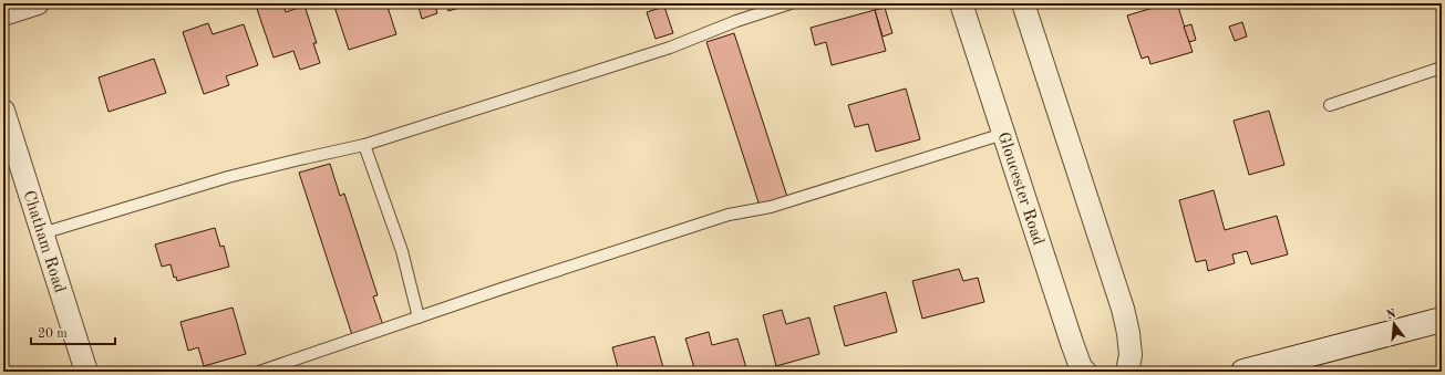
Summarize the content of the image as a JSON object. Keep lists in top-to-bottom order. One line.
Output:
{"streets":{"street":["Gloucester Road","Chatham Road"]},"scale_bar":"20 m","north":"top"}
